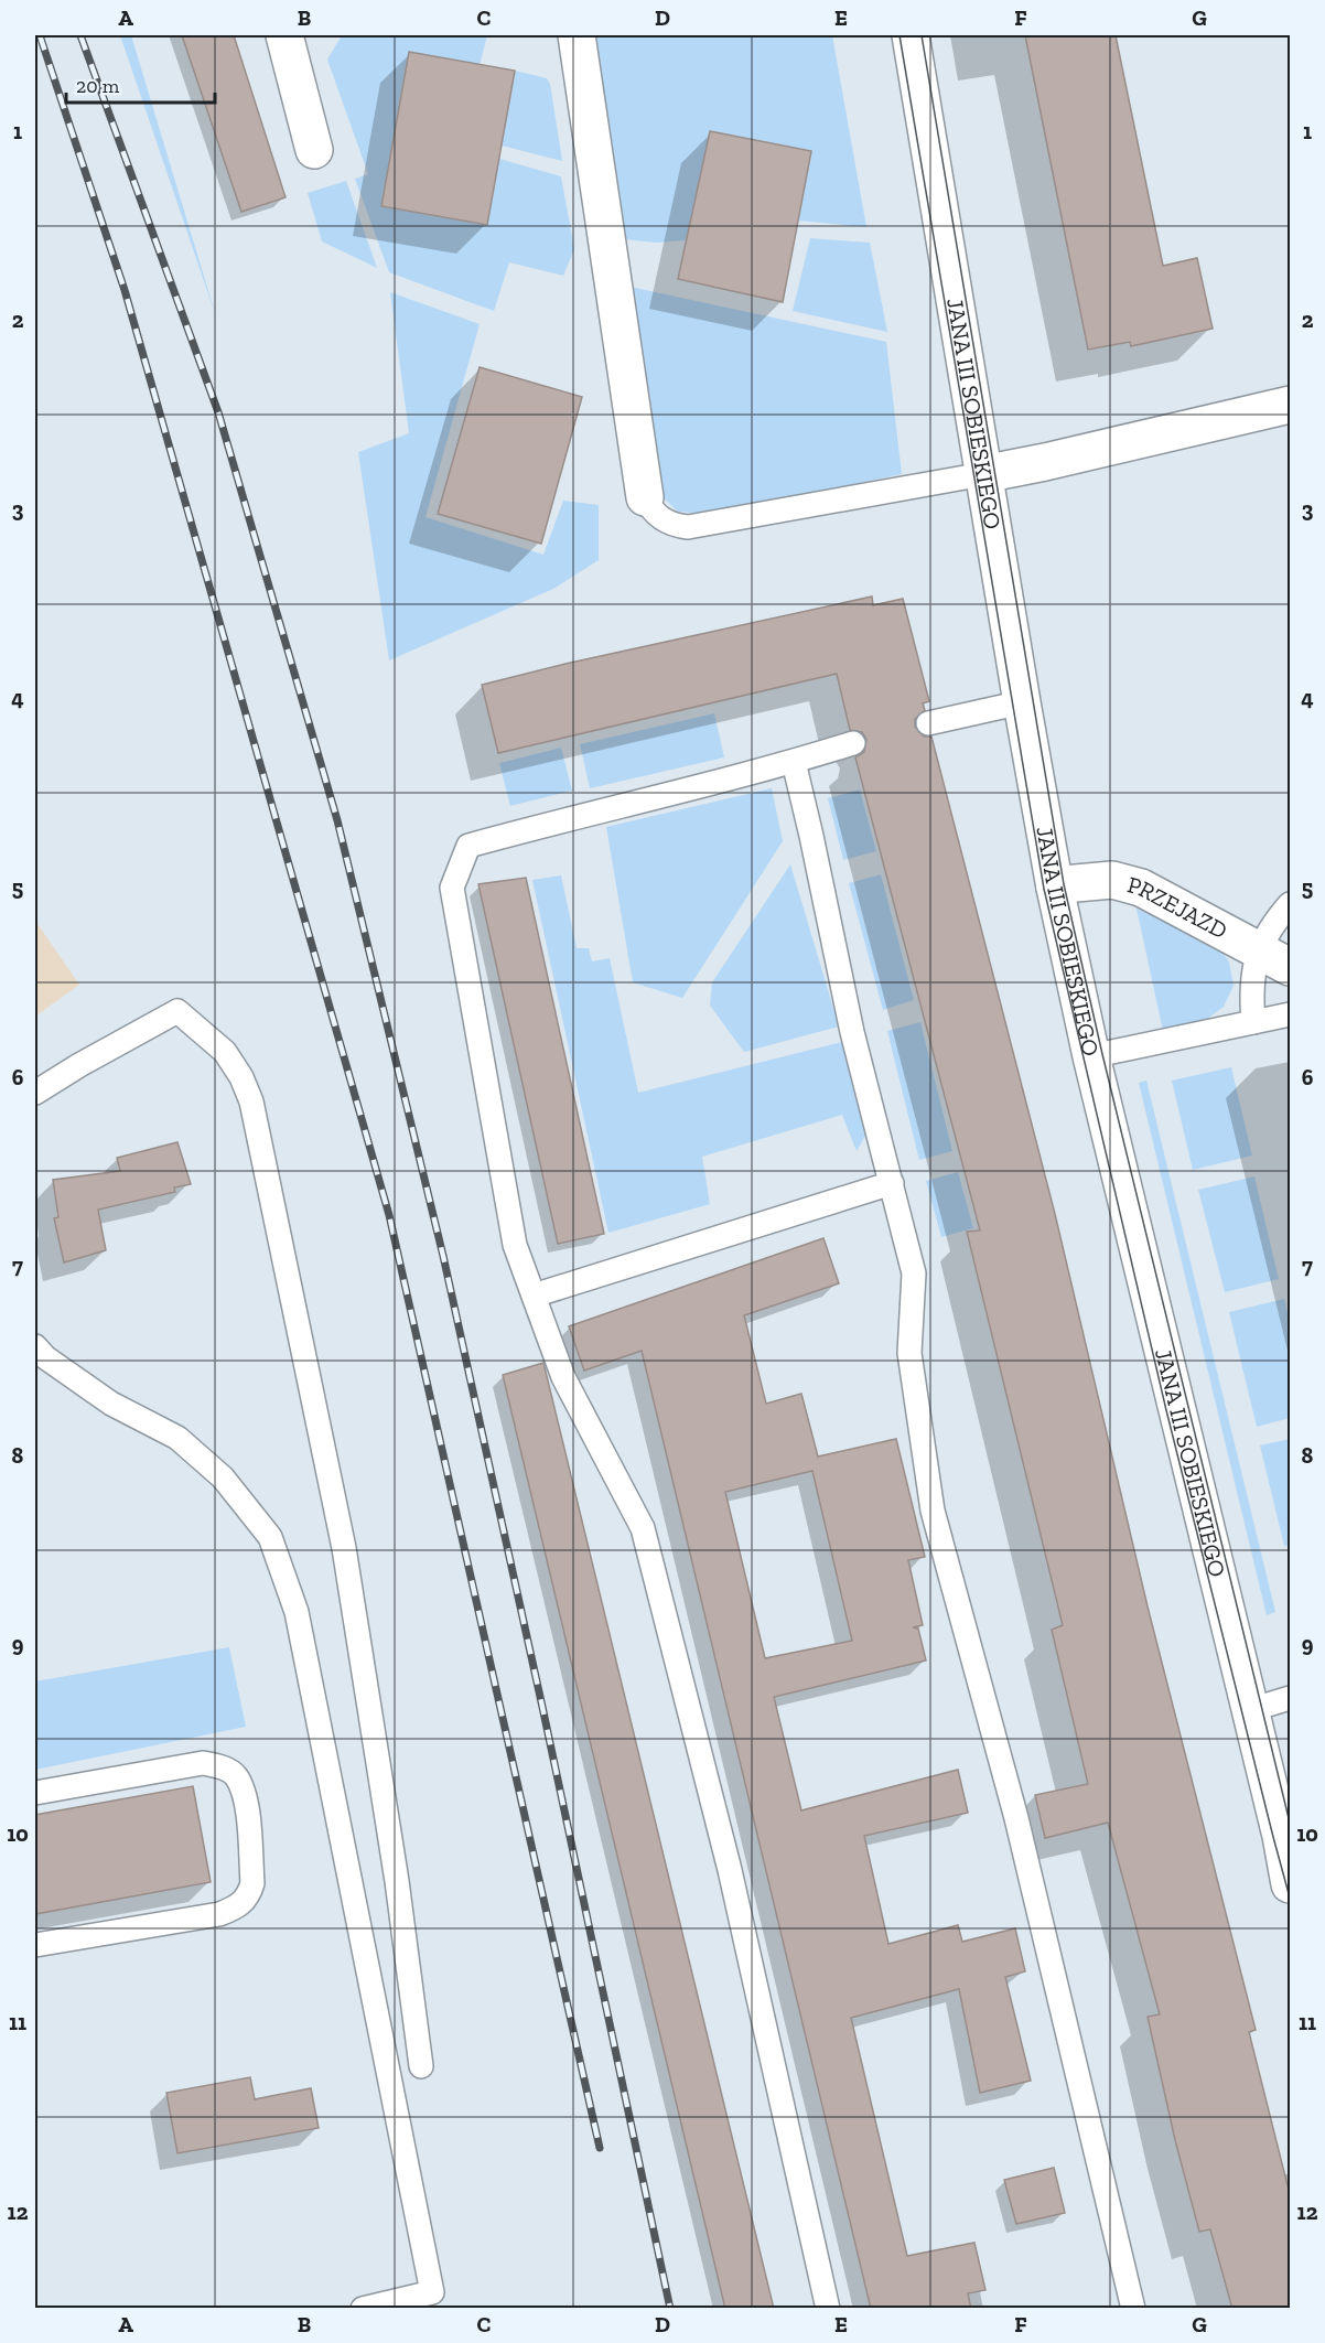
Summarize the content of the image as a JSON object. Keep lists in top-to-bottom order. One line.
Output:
{"streets":{"street":["JANA III SOBIESKIEGO","PRZEJAZD"]},"crossings":[["JANA III SOBIESKIEGO","PRZEJAZD"]],"scale_bar":"20 m","grid":{"columns":["A","B","C","D","E","F","G"],"rows":["1","2","3","4","5","6","7","8","9","10","11","12"]}}
